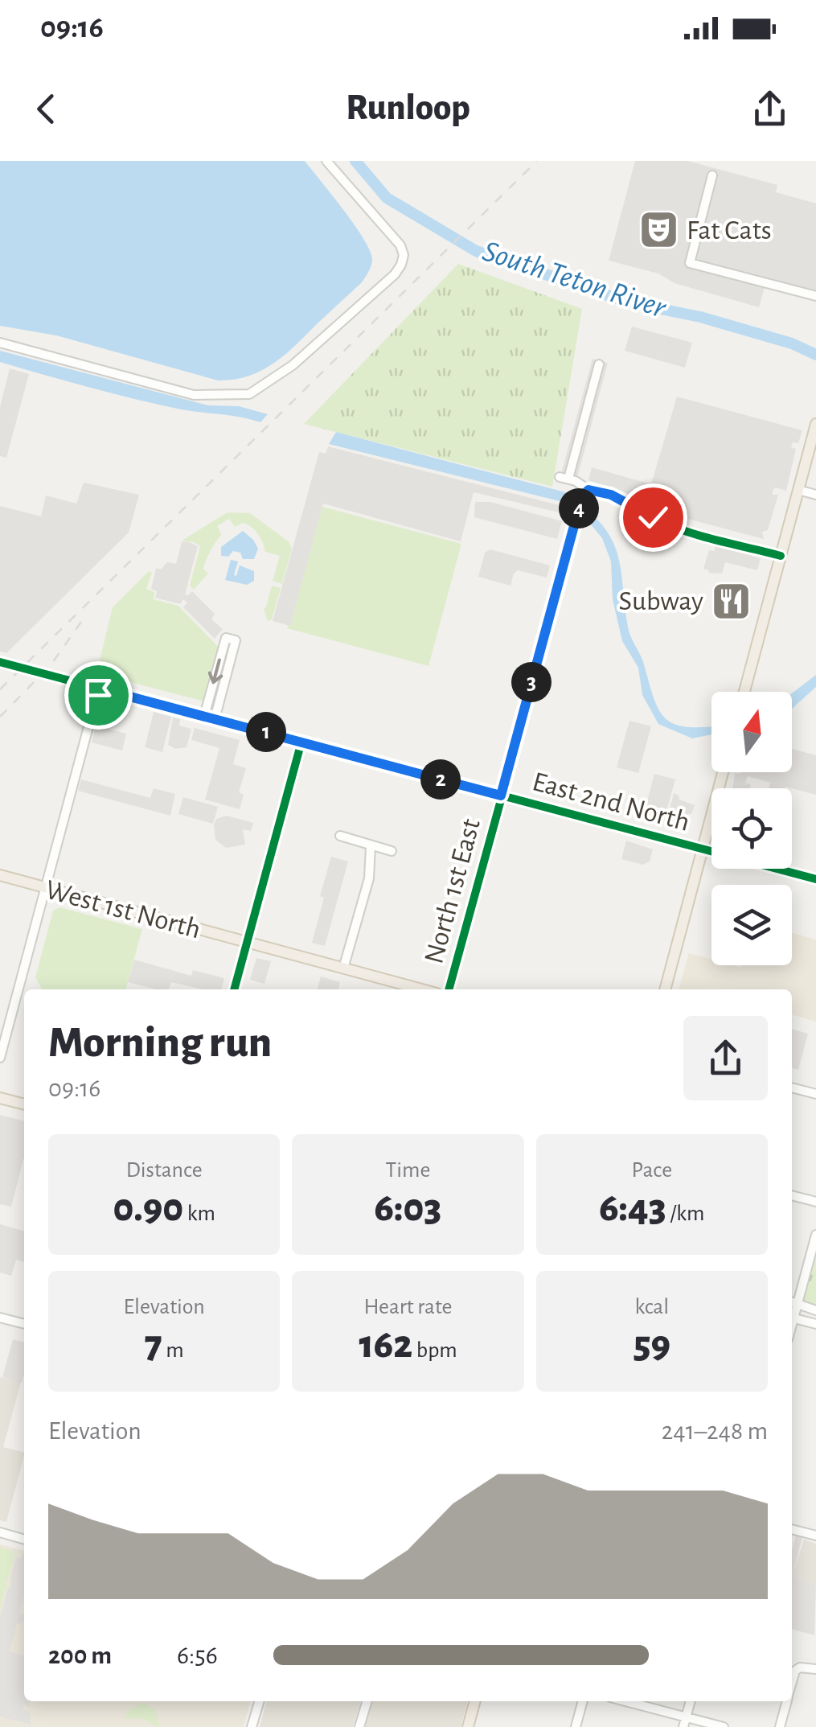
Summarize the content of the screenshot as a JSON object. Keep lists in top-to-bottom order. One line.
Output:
{"streets":{"main road":["West 1st North"],"street":["East 2nd North","North 1st East"]},"crossings":[["East 2nd North","North 1st East"]],"water":["South Teton River"],"places":{"theatre":["Fat Cats"],"restaurant":["Subway"]},"north":"top","page":{"status":"09:16","header":"Runloop","pins":["4","3","1","2"],"heading":["Morning run","09:16"],"stats":[["Distance","0.90 km"],["Time","6:03"],["Pace","6:43 /km"],["Elevation","7 m"],["Heart rate","162 bpm"],["kcal","59"]],"chart":["Elevation","241–248 m"],"list":[{"name":"200 m","note":"6:56"}]}}
